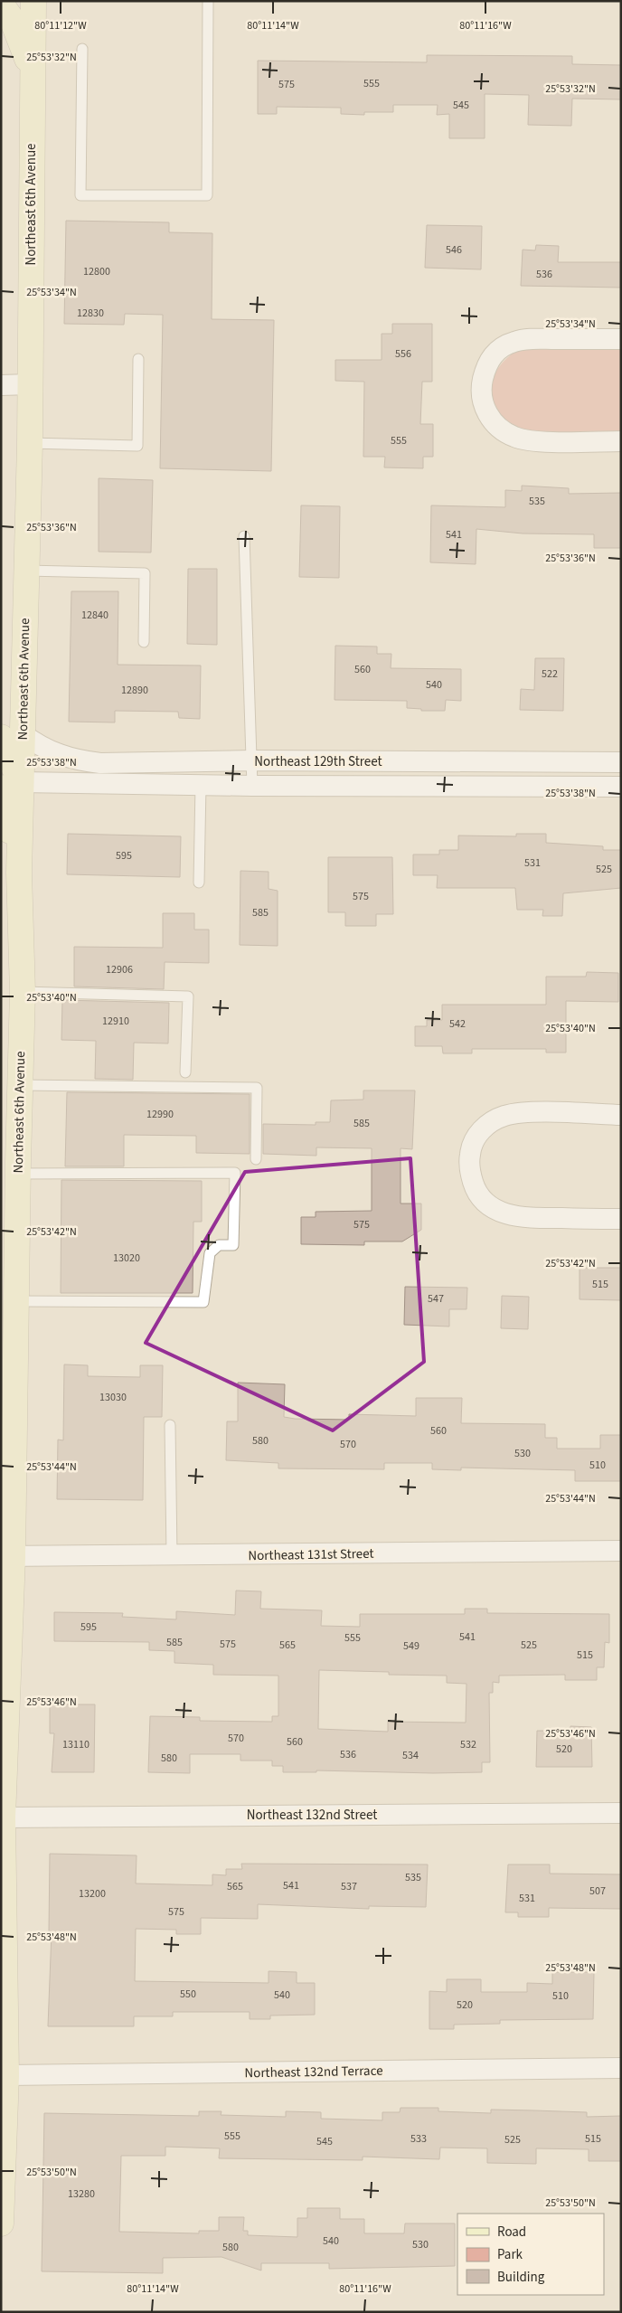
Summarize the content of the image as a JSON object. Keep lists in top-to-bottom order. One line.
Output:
{"streets":{"main road":["Northeast 6th Avenue"],"street":["Northeast 129th Street","Northeast 131st Street","Northeast 132nd Street","Northeast 132nd Terrace"]},"crossings":[["Northeast 6th Avenue","Northeast 129th Street"],["Northeast 6th Avenue","Northeast 131st Street"],["Northeast 6th Avenue","Northeast 132nd Street"],["Northeast 6th Avenue","Northeast 132nd Terrace"]],"house_numbers":["555","575","545","546","12800","536","12830","556","555","535","541","12840","560","522","540","12890","595","531","525","575","585","12906","12910","542","12990","585","575","13020","515","547","13030","560","580","570","530","510","595","541","555","585","575","565","525","549","515","570","560","13110","532","520","536","534","580","535","541","565","537","507","13200","531","575","550","540","510","520","555","533","515","525","545","13280","540","530","580"],"legend":["Road","Park","Building"],"coordinates":["80°11'12\"W","80°11'14\"W","80°11'16\"W","25°53'32\"N","25°53'34\"N","25°53'36\"N","25°53'38\"N","25°53'40\"N","25°53'42\"N","25°53'44\"N","25°53'46\"N","25°53'48\"N","25°53'50\"N"]}
